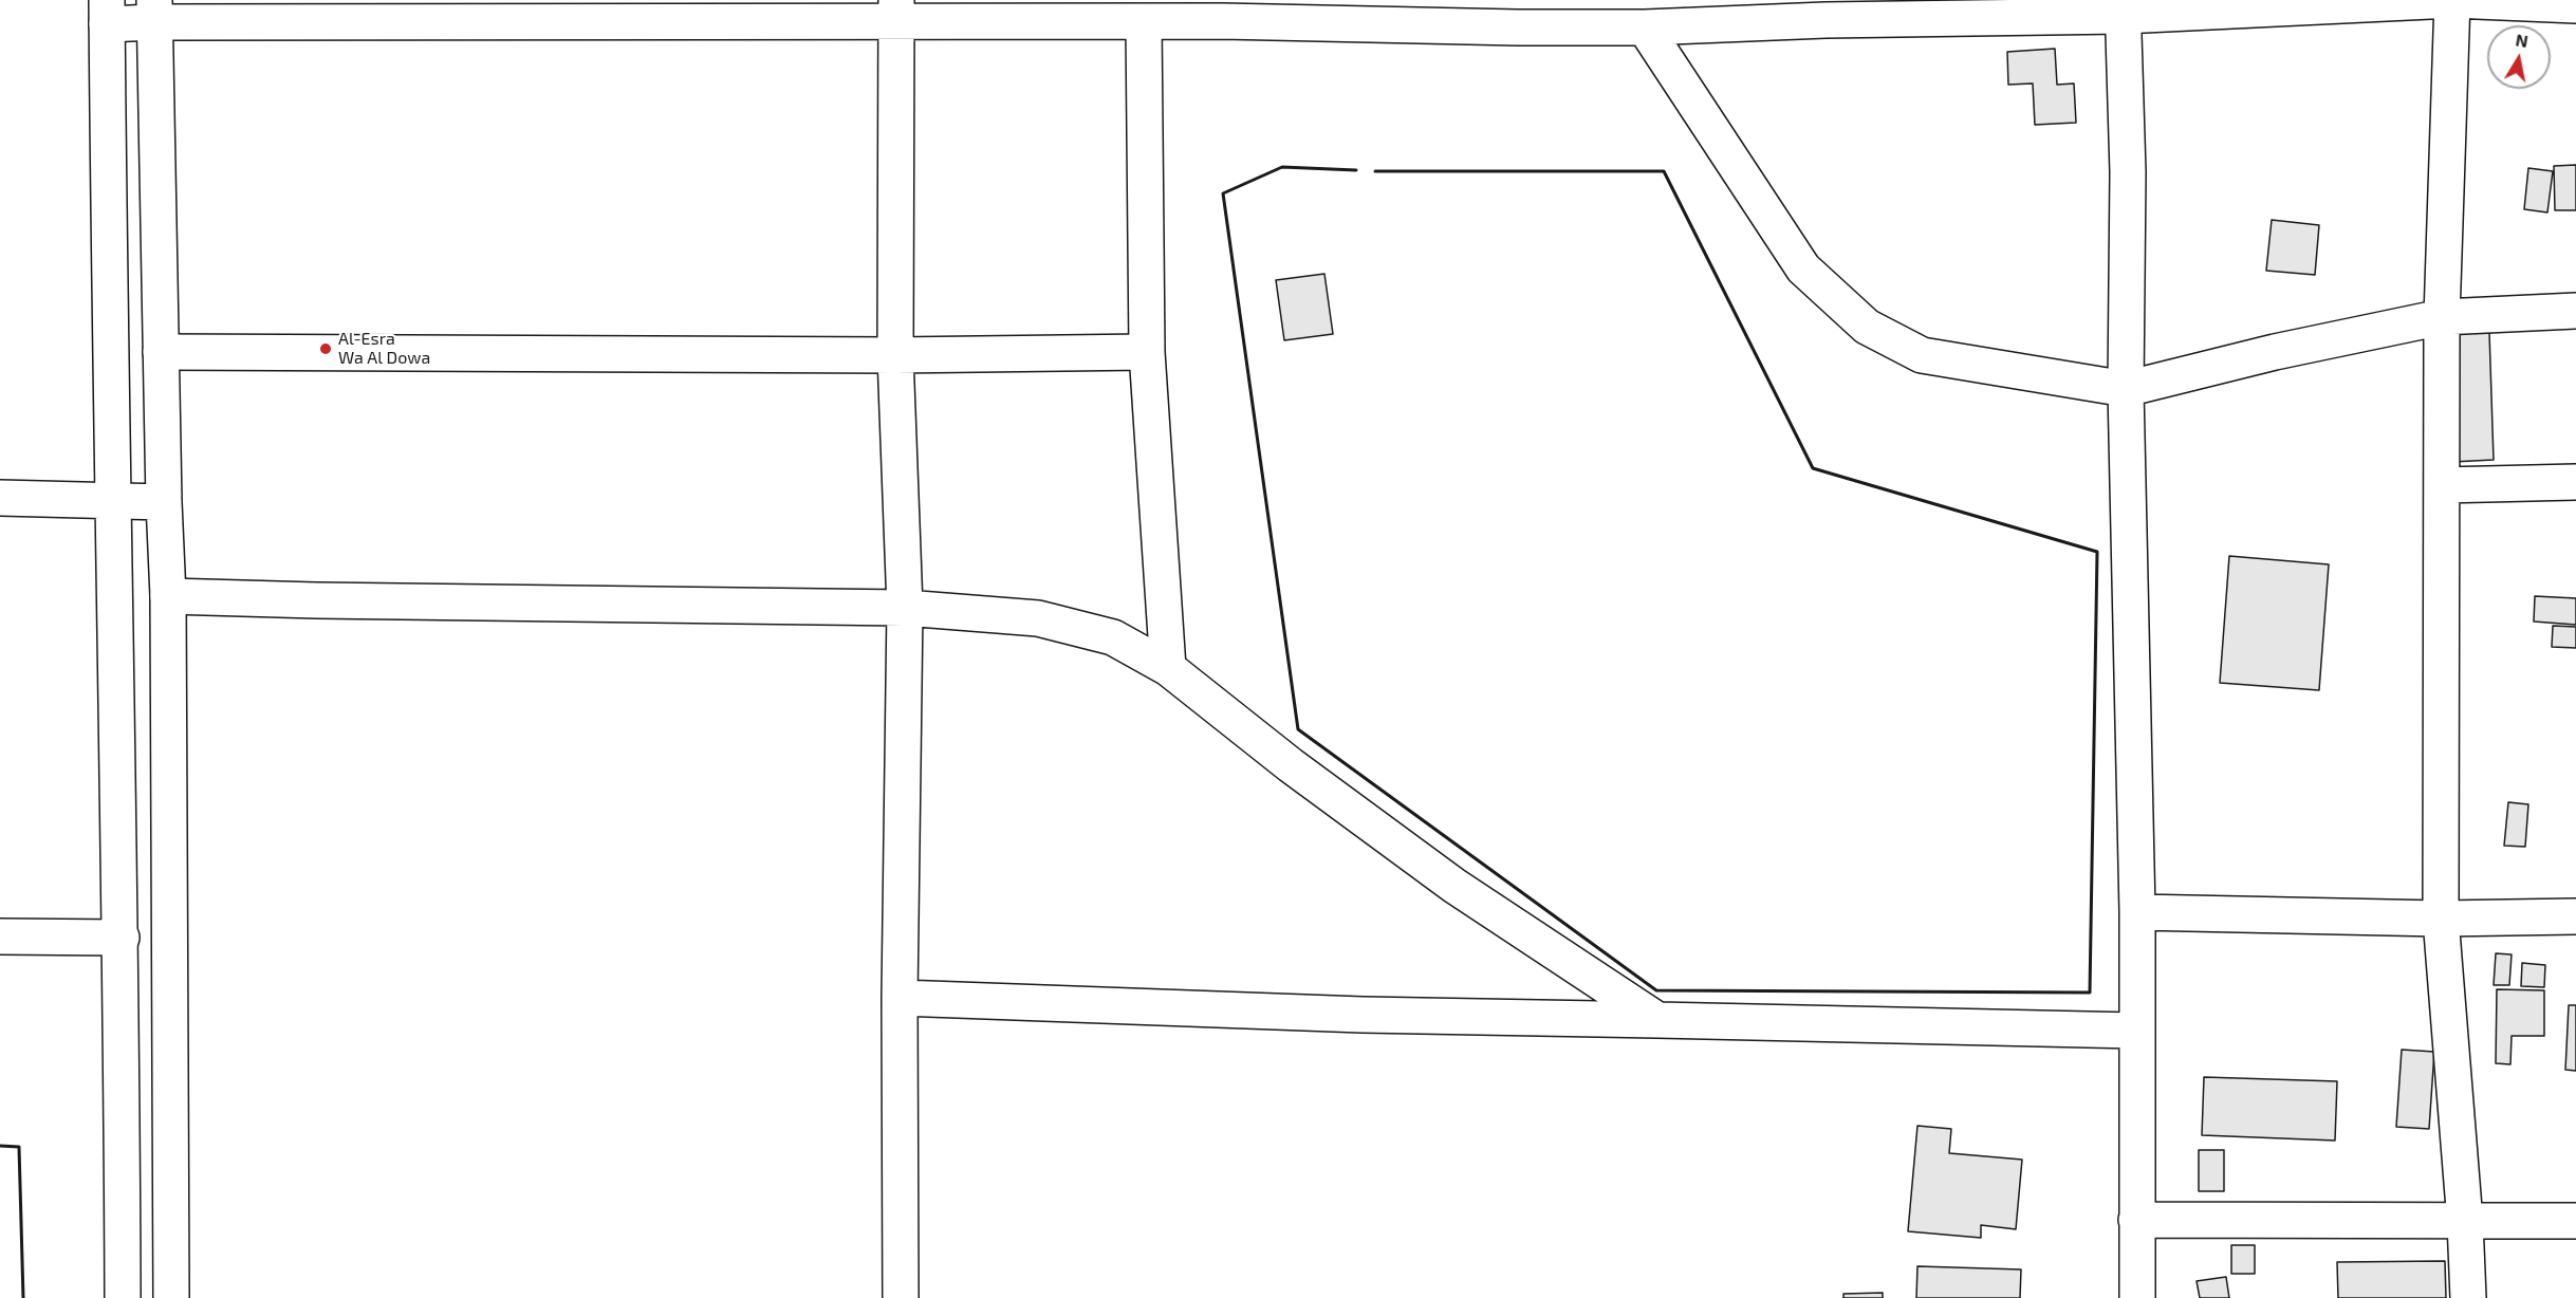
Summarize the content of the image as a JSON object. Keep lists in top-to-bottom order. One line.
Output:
{"places":["Al-Esra Wa Al Dowa"],"north":"top"}
